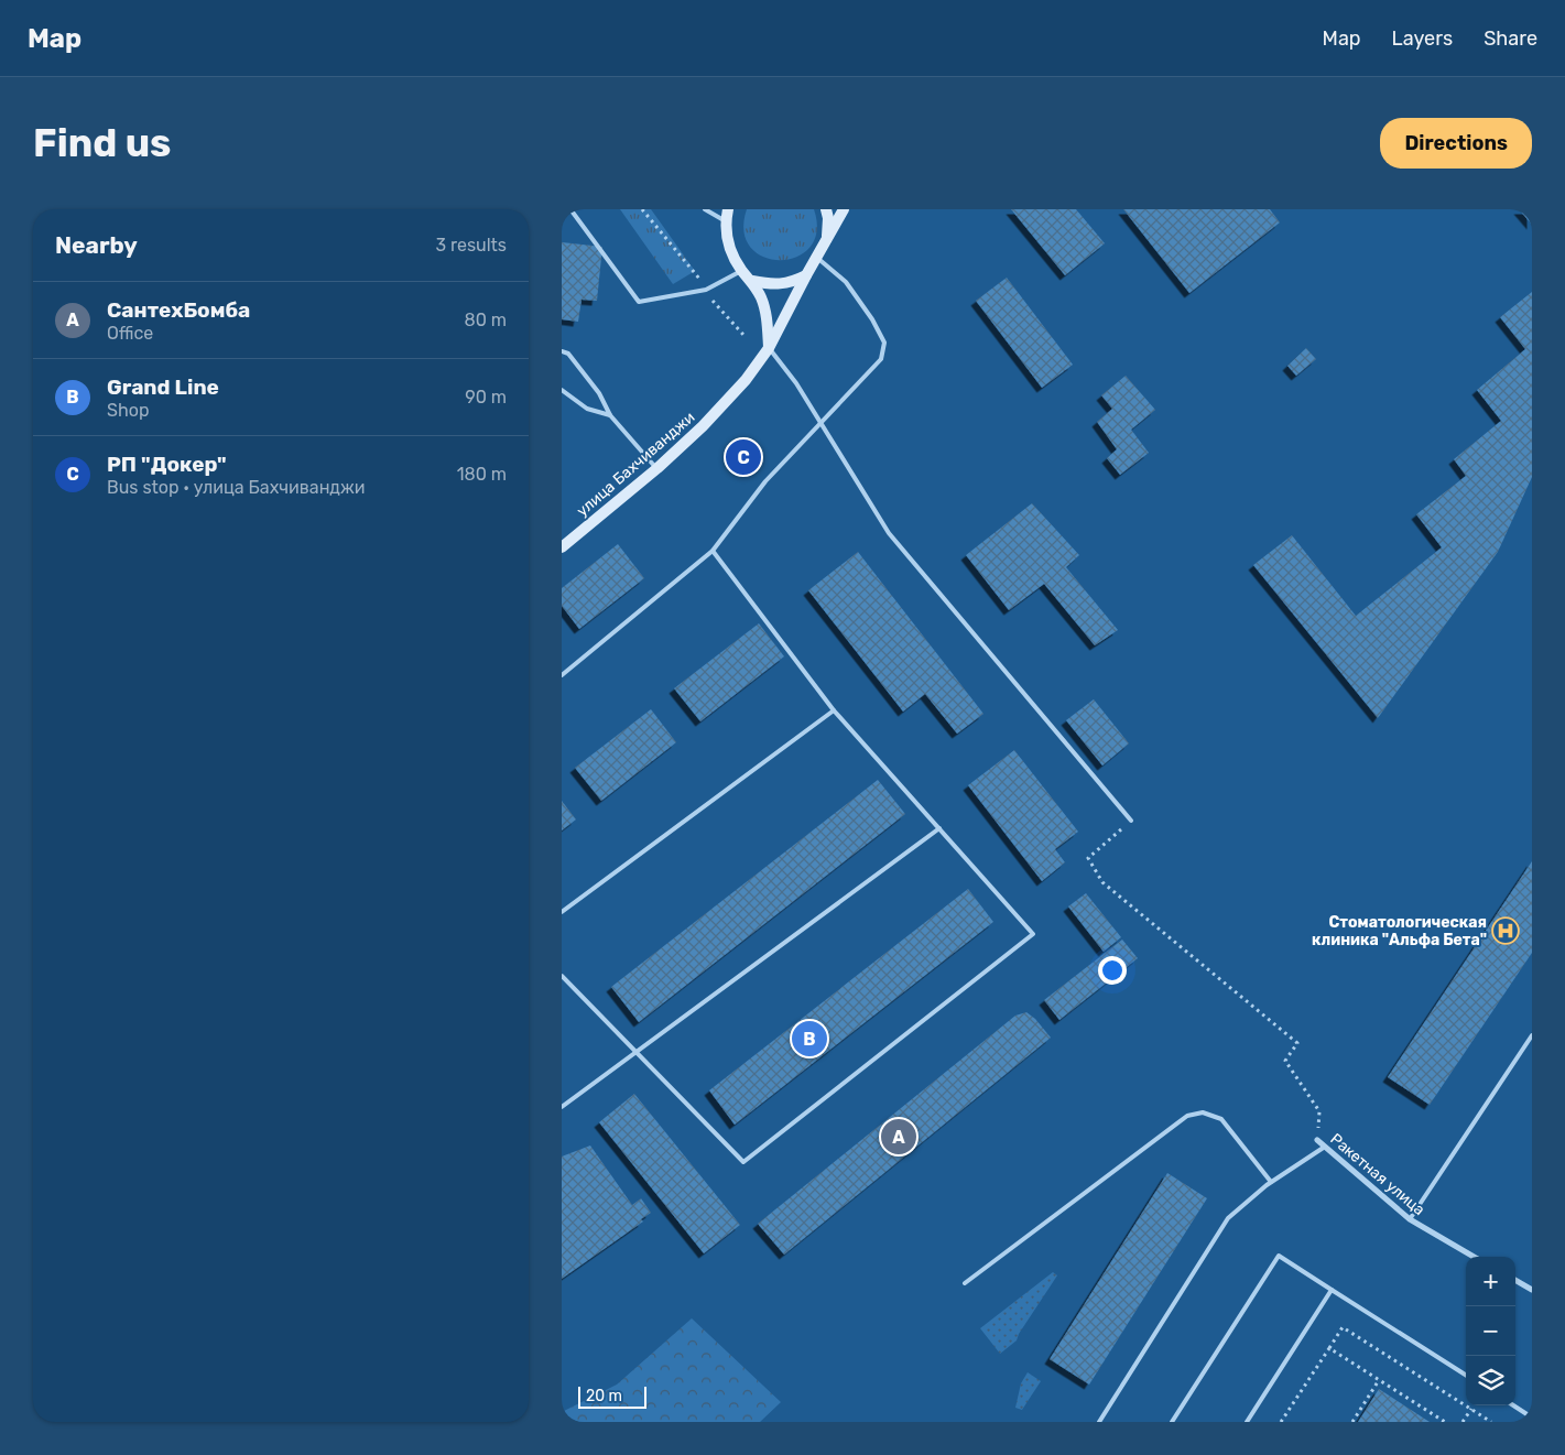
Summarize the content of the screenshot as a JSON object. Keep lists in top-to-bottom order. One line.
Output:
{"streets":{"main road":["улица Бахчиванджи"],"street":["Ракетная улица"]},"places":{"hospital":["Стоматологическая клиника \"Альфа Бета\""]},"scale_bar":"20 m","page":{"header":"Map","nav":["Map","Layers","Share"],"buttons":"Directions","title":"Find us","heading":["Nearby","3 results"],"list":[{"mark":"A","name":"СантехБомба","note":"Office","value":"80 m"},{"mark":"B","name":"Grand Line","note":"Shop","value":"90 m"},{"mark":"C","name":"РП \"Докер\"","note":"Bus stop · улица Бахчиванджи","value":"180 m"}],"pins":["C","B","A"],"map_buttons":["+","−"],"scale":"20 m"}}
